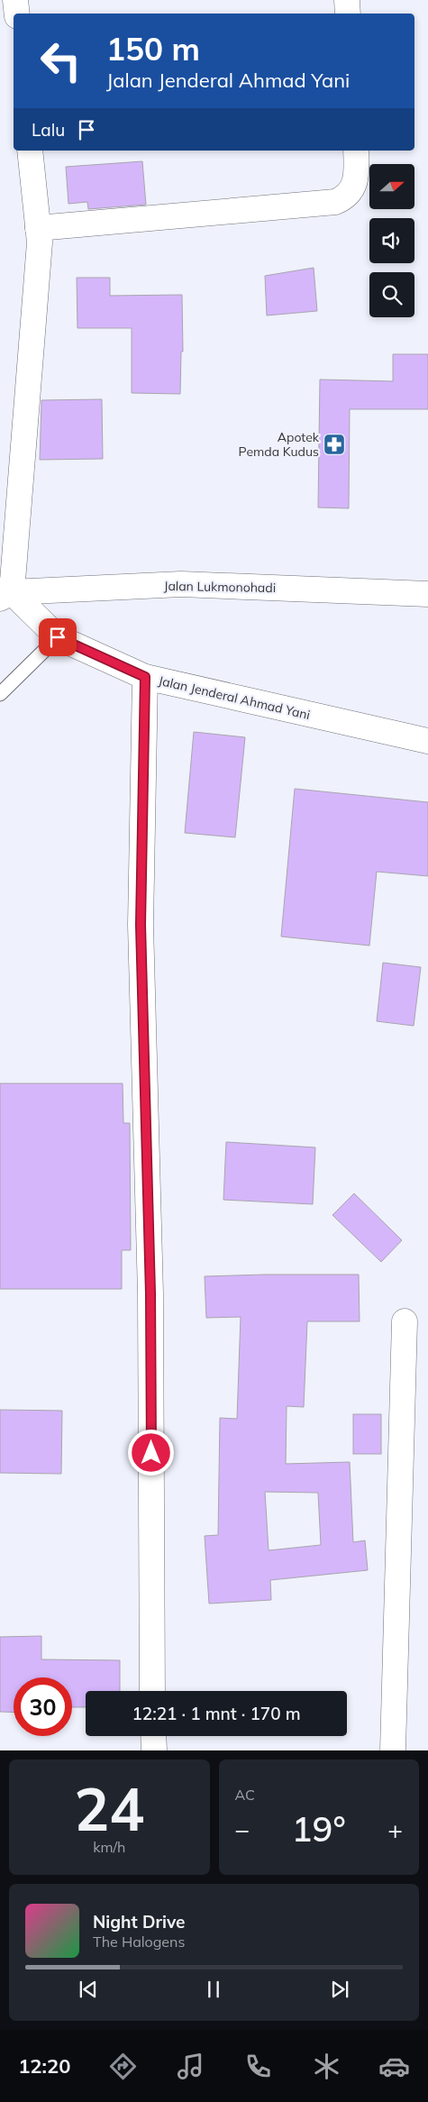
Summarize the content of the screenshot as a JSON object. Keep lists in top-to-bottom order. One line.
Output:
{"streets":{"street":["Jalan Lukmonohadi","Jalan Jenderal Ahmad Yani"]},"crossings":[["Jalan Lukmonohadi","Jalan Jenderal Ahmad Yani"]],"places":{"pharmacy":["Apotek Pemda Kudus"]},"north":"right","page":{"turn":["150 m","Jalan Jenderal Ahmad Yani"],"then":"Lalu","limit":"30","trip":"12:21 · 1 mnt · 170 m","tile":[["24","km/h"],"AC"],"heat":["−","19°","+"],"song":["Night Drive","The Halogens"],"tabs":"12:20"}}
